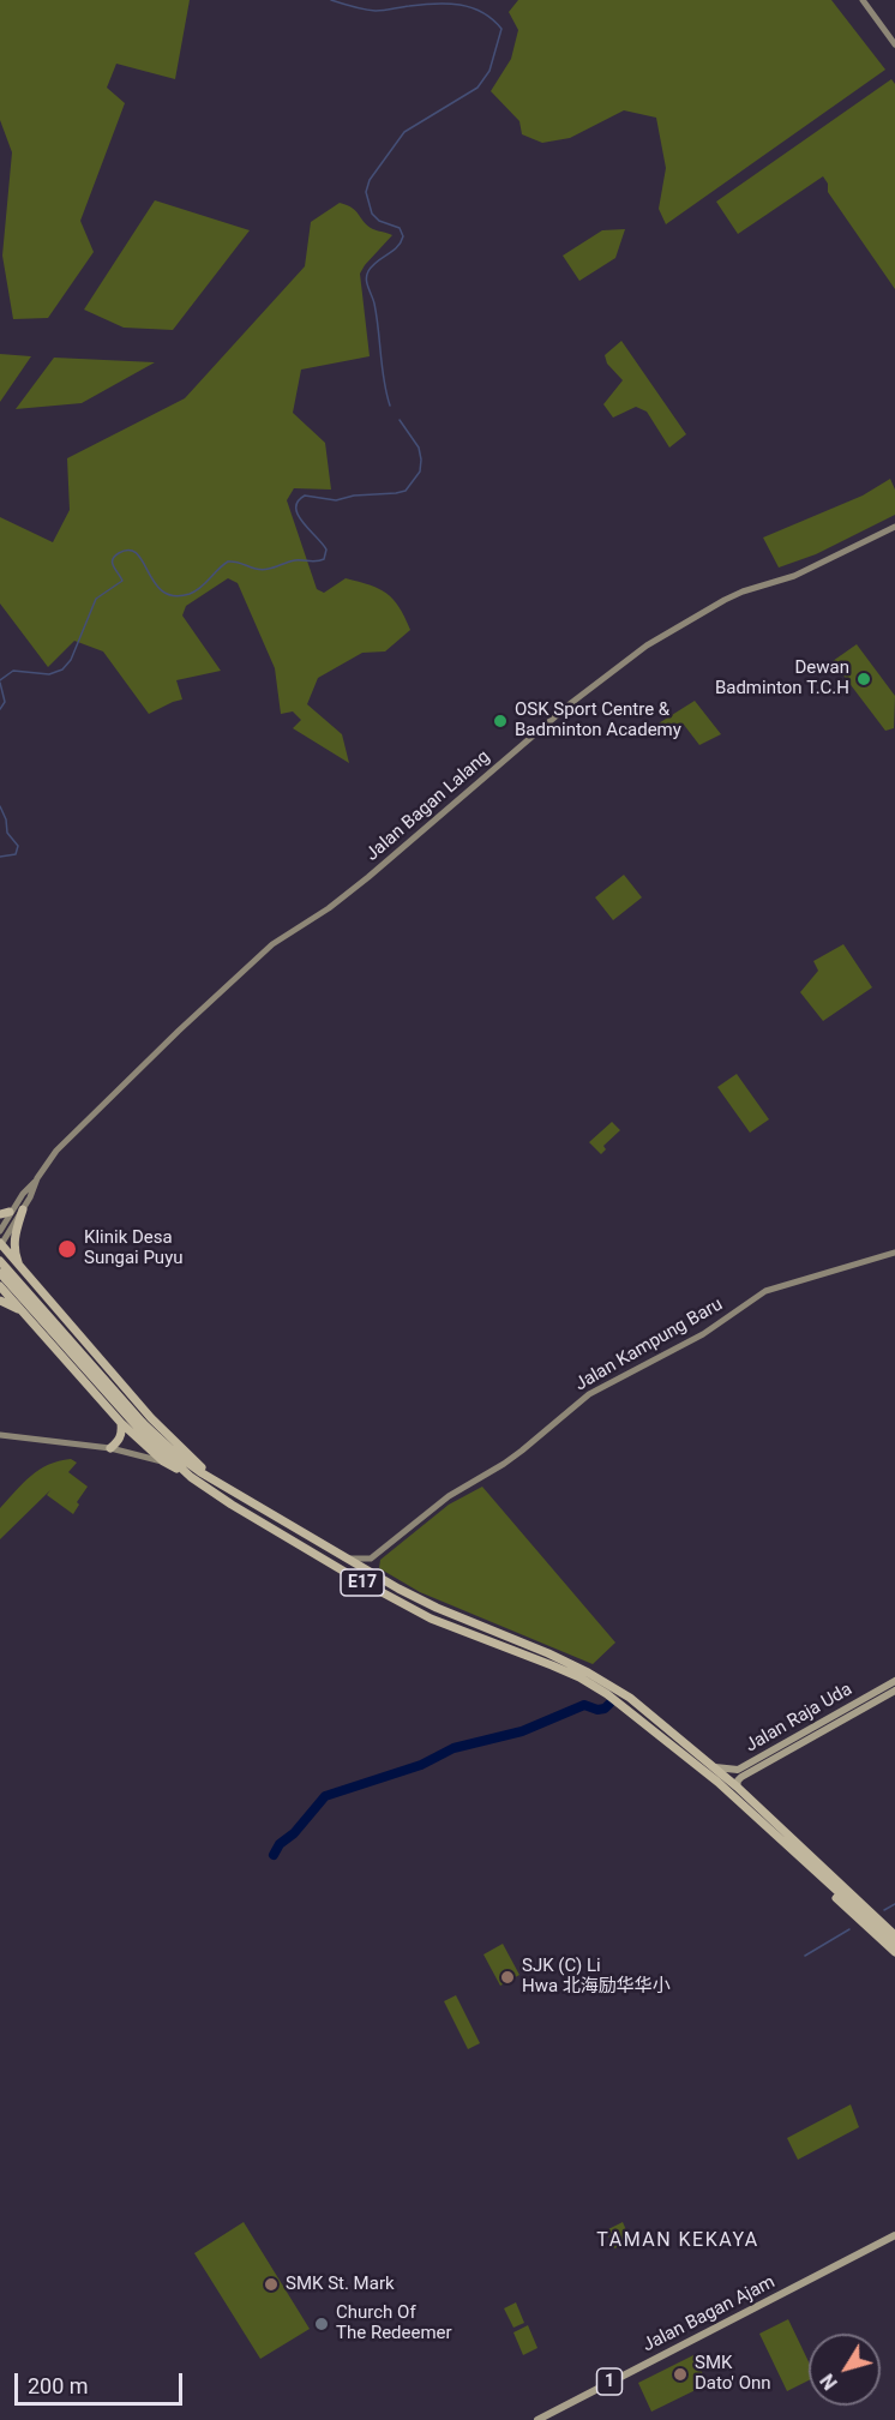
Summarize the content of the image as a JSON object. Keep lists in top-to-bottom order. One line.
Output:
{"streets":{"highway":["E17"],"main road":["Jalan Bagan Lalang","Jalan Kampung Baru","Jalan Raja Uda","Jalan Bagan Ajam","1"]},"crossings":[["E17","Jalan Raja Uda"]],"districts":["TAMAN KEKAYA"],"places":["Dewan Badminton T.C.H","OSK Sport Centre & Badminton Academy","Klinik Desa Sungai Puyu","SJK (C) Li Hwa 北海励华华小","SMK St. Mark","Church Of The Redeemer","SMK Dato' Onn"],"scale_bar":"200 m","north":"bottom left"}
